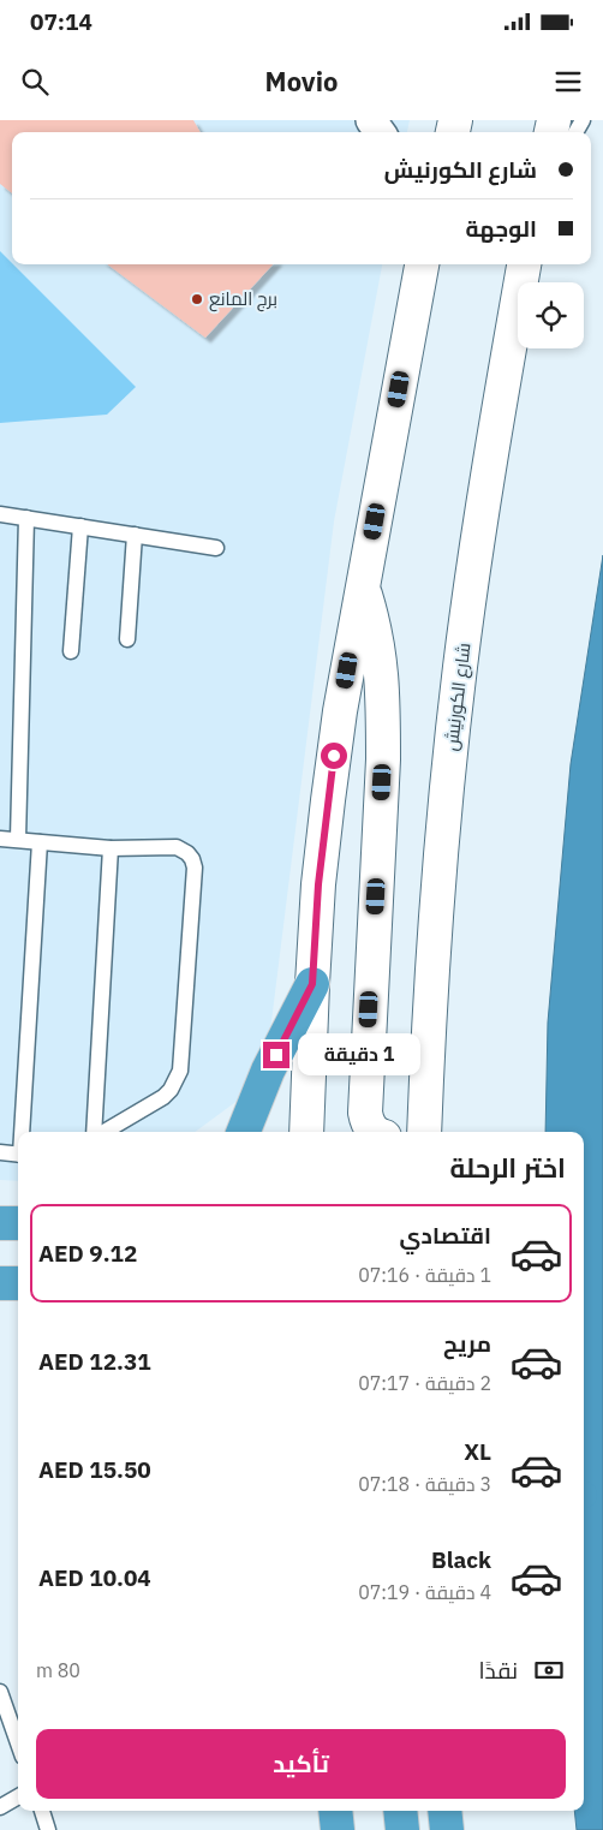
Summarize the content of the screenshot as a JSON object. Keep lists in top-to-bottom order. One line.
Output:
{"streets":{"main road":["شارع الكورنيش"]},"places":["برج المانع"],"page":{"status":"07:14","header":"Movio","banner":["شارع الكورنيش","الوجهة"],"bubble":"1 دقيقة","heading":"اختر الرحلة","list":[{"name":"اقتصادي","note":"1 دقيقة · 07:16","value":"AED 9.12"},{"name":"مريح","note":"2 دقيقة · 07:17","value":"AED 12.31"},{"name":"XL","note":"3 دقيقة · 07:18","value":"AED 15.50"},{"name":"Black","note":"4 دقيقة · 07:19","value":"AED 10.04"}],"pay":["نقدًا","80 m"],"buttons":"تأكيد"}}
